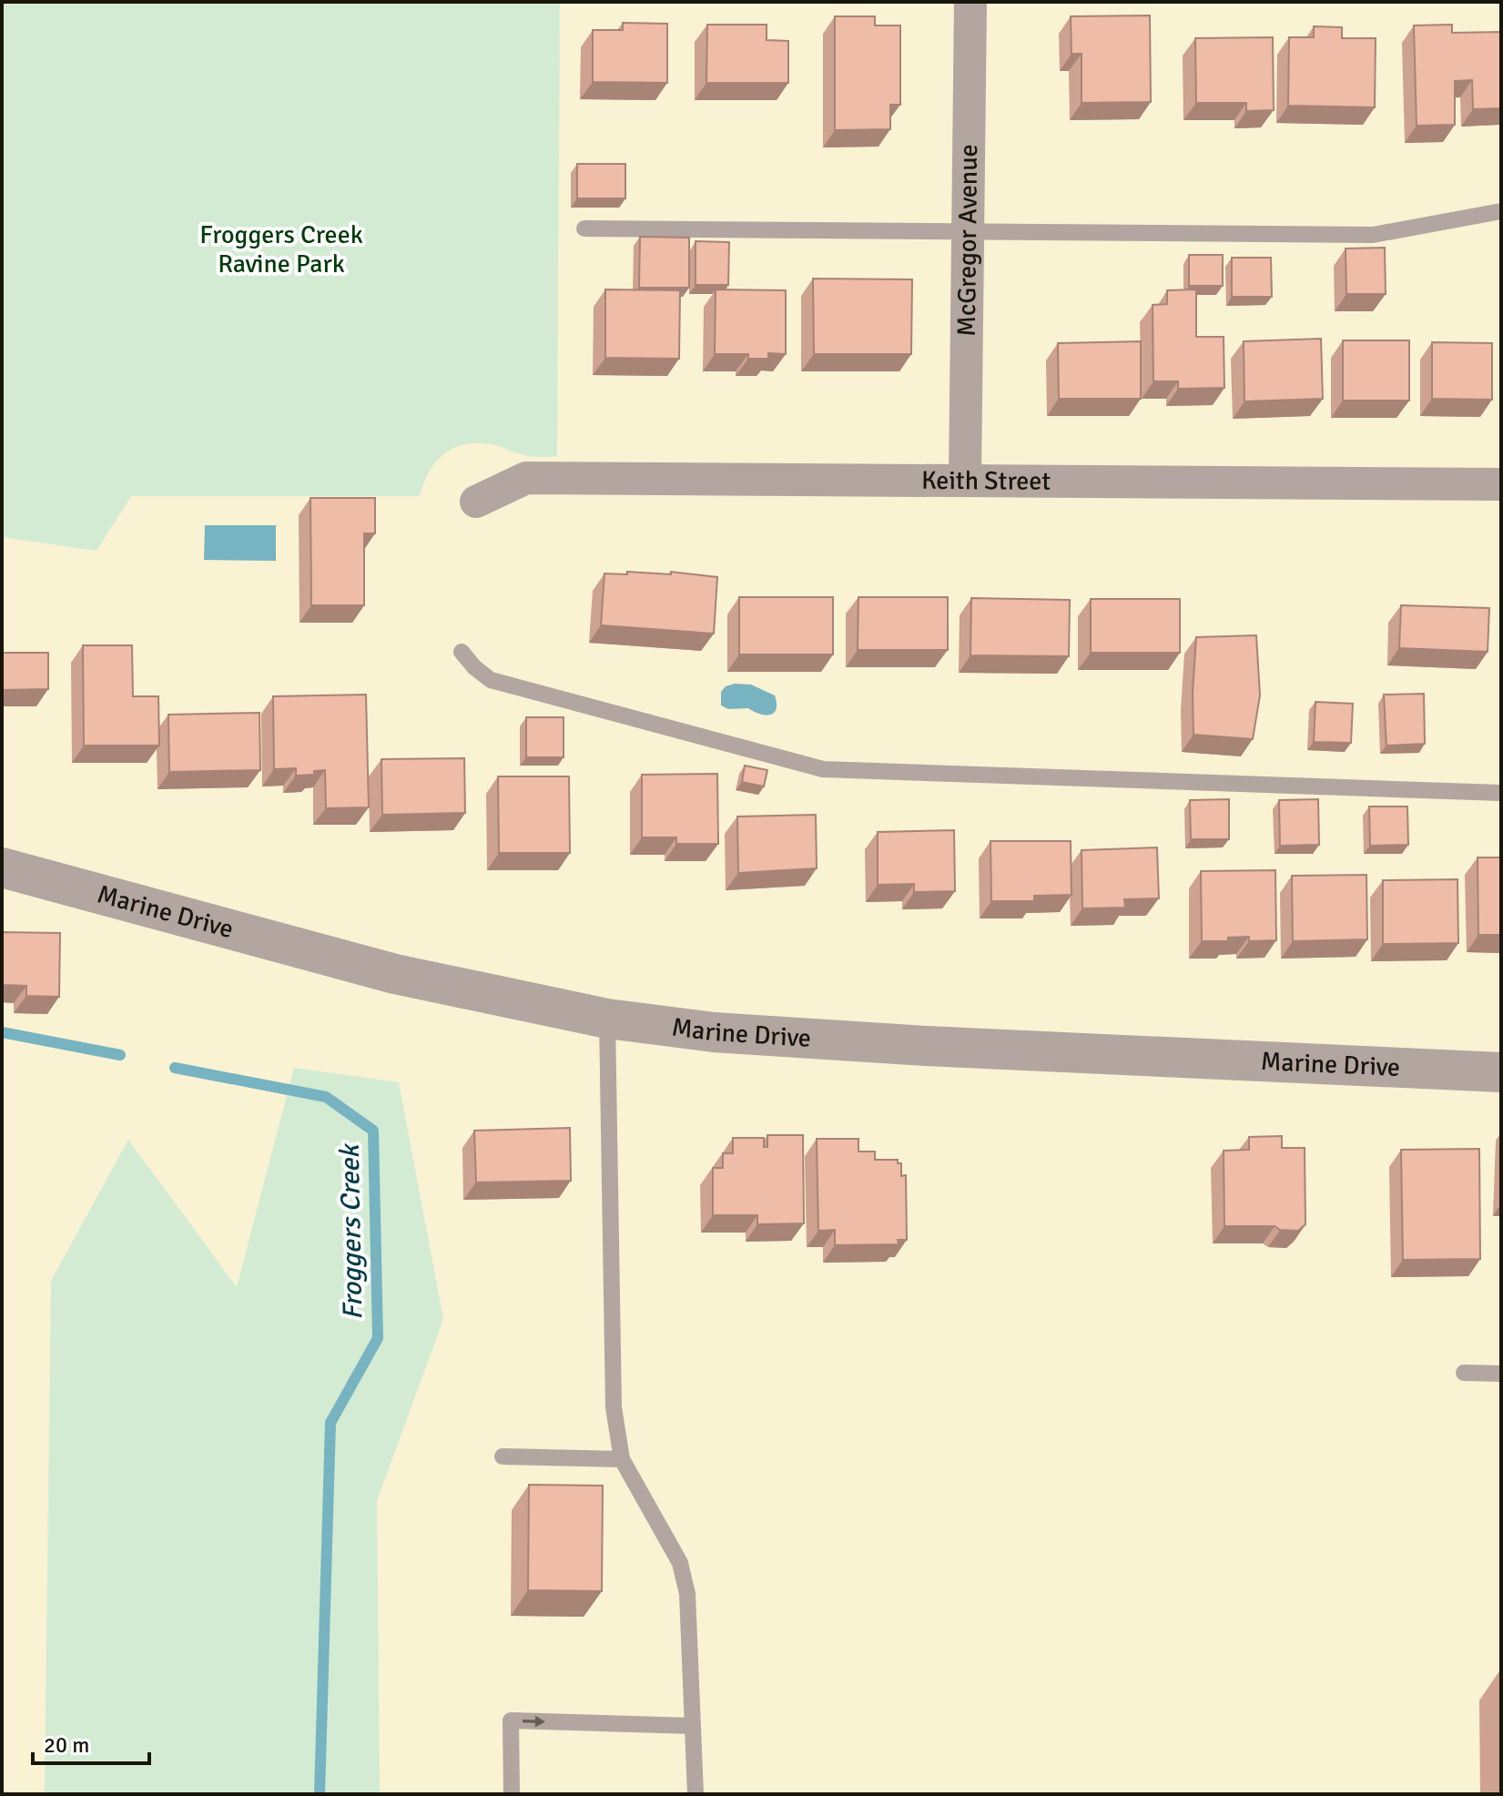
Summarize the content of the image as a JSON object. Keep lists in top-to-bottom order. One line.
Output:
{"streets":{"street":["McGregor Avenue","Keith Street","Marine Drive"]},"crossings":[["McGregor Avenue","Keith Street"]],"water":["Froggers Creek"],"parks":["Froggers Creek Ravine Park"],"scale_bar":"20 m"}
